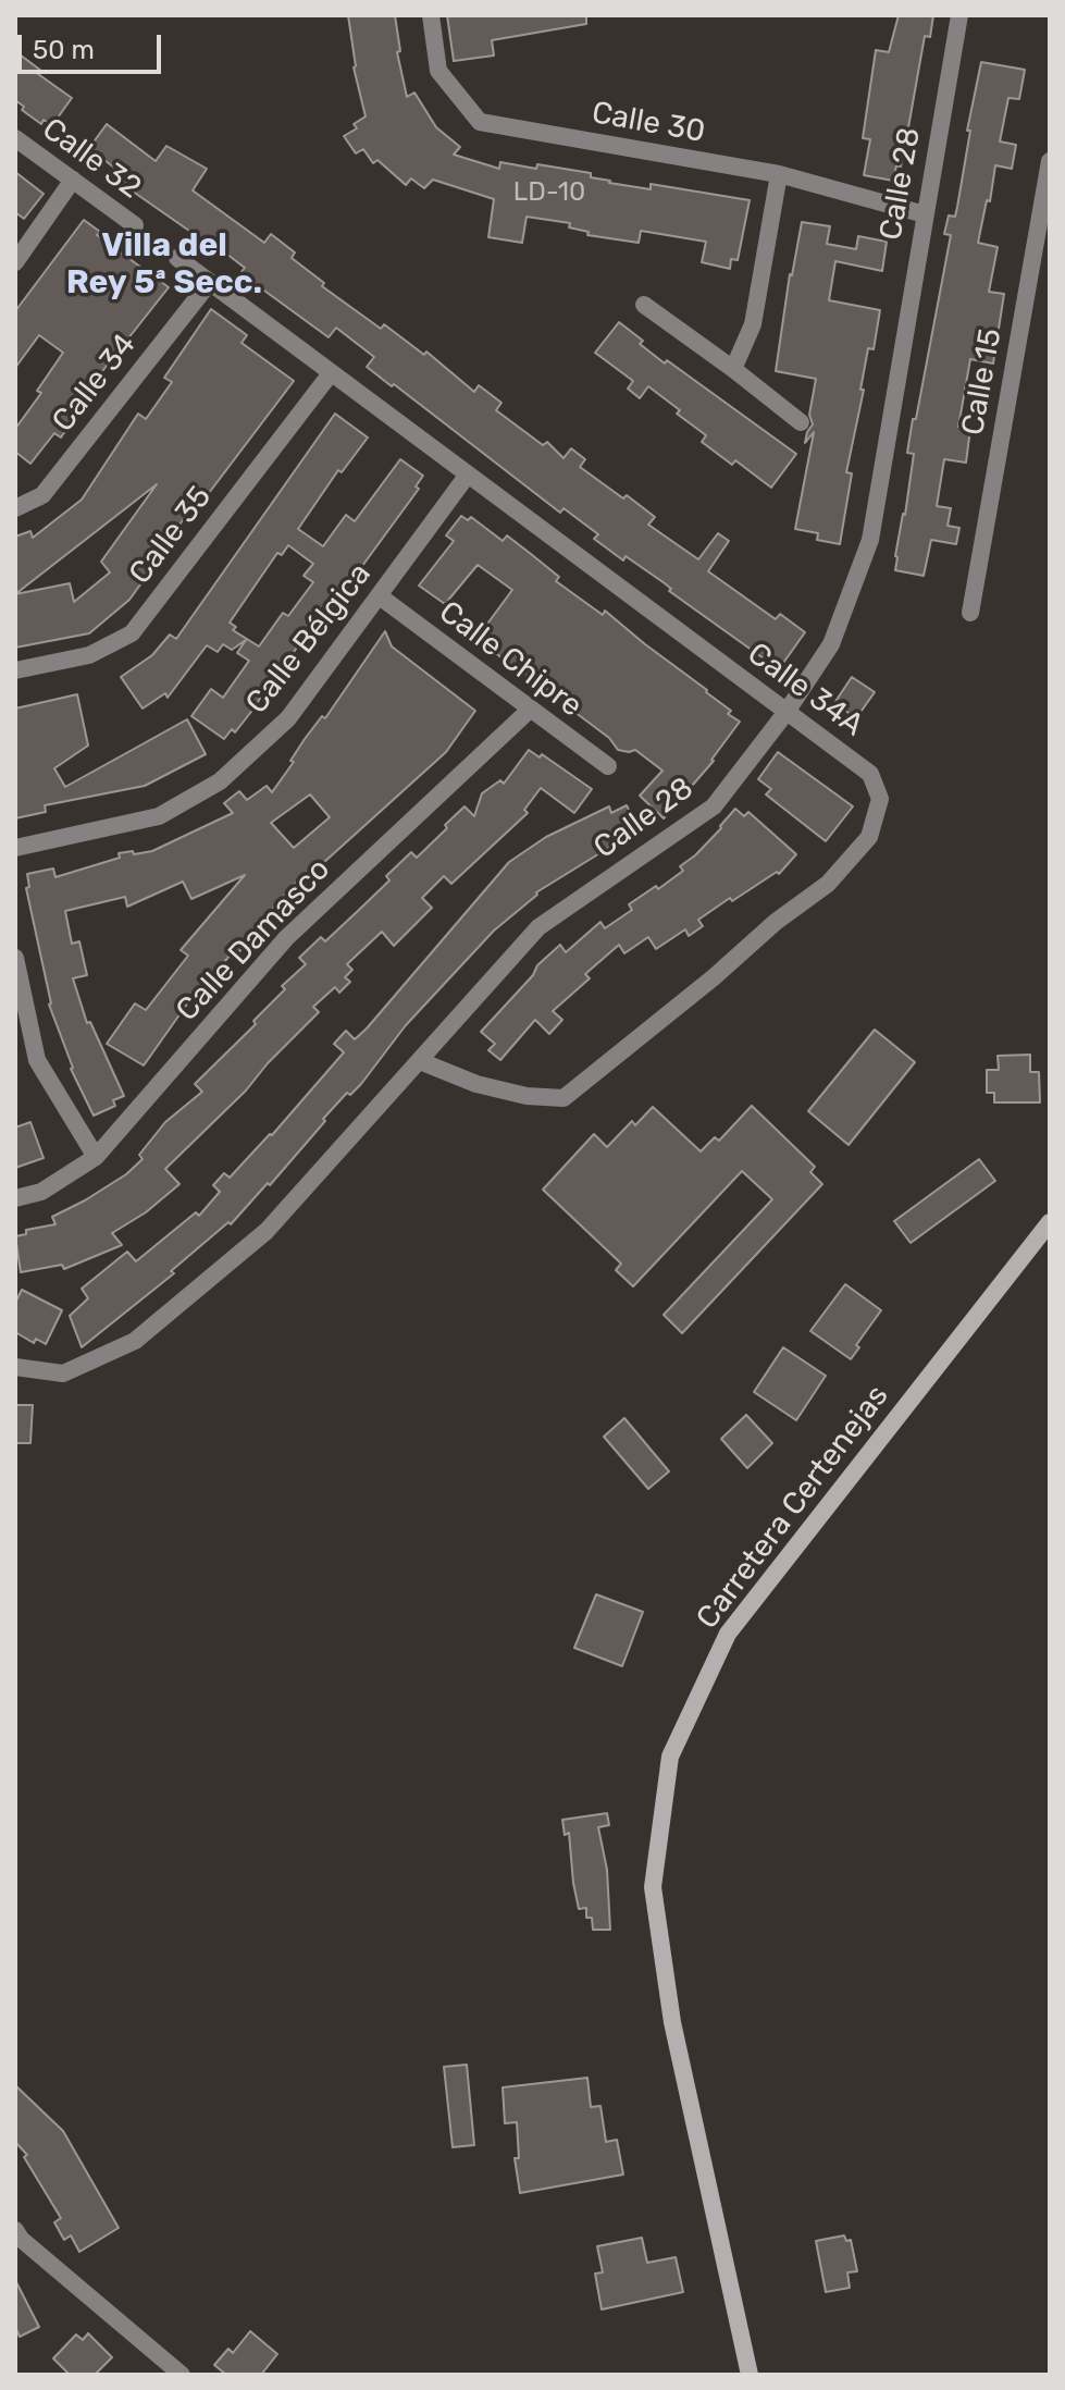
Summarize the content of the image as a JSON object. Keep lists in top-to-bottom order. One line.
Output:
{"streets":{"main road":["Carretera Certenejas"],"street":["Calle 30","Calle 32","Calle 28","Calle 15","Calle 34","Calle 35","Calle Bélgica","Calle Chipre","Calle 34A","Calle Damasco"]},"crossings":[["Calle 30","Calle 28"],["Calle 28","Calle 34A"],["Calle 34","Calle 34A"],["Calle 35","Calle 34A"],["Calle Bélgica","Calle Chipre"],["Calle Bélgica","Calle 34A"],["Calle Chipre","Calle Damasco"]],"districts":["Villa del Rey 5ª Secc."],"house_numbers":["LD-10"],"scale_bar":"50 m"}
